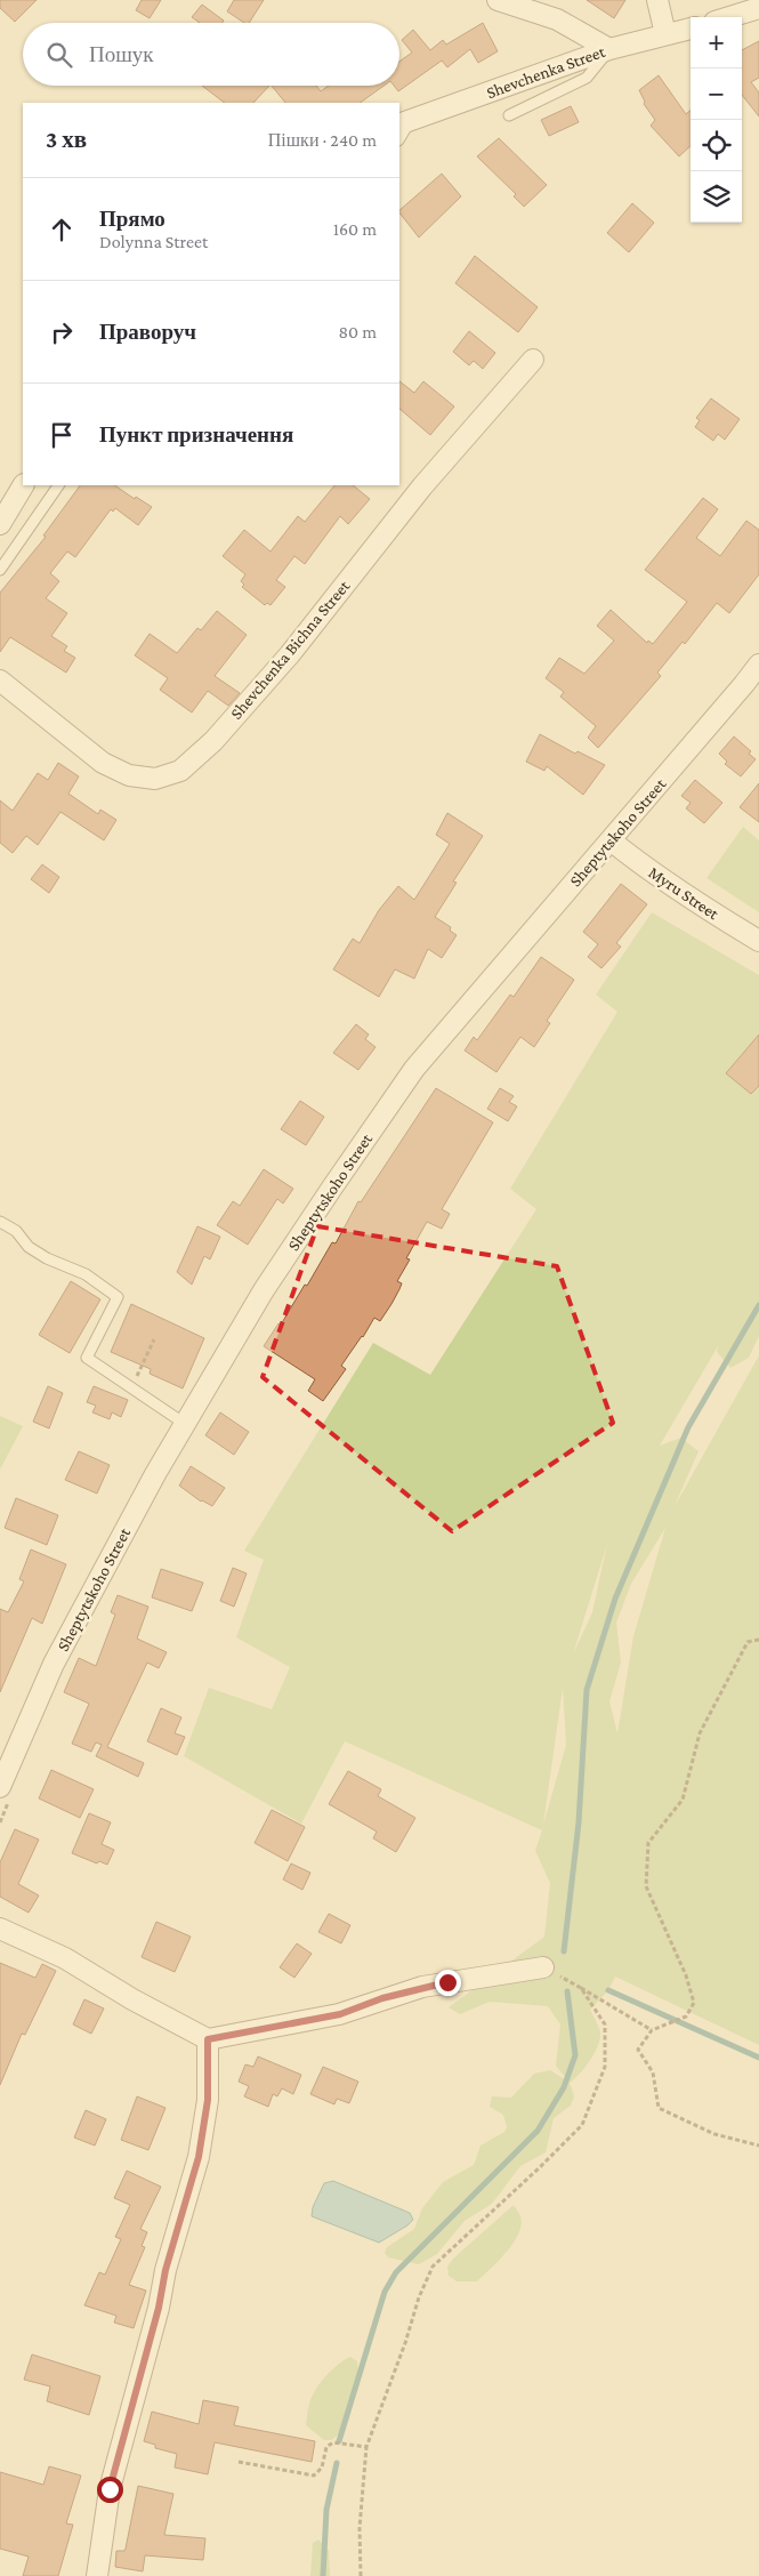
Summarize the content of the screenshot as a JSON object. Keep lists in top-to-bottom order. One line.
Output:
{"streets":{"street":["Shevchenka Street","Shevchenka Bichna Street","Sheptytskoho Street","Myru Street"]},"crossings":[["Sheptytskoho Street","Myru Street"]],"page":{"map_buttons":["+","−"],"search":"Пошук","heading":["3 хв","Пішки · 240 m"],"list":[["Прямо","Dolynna Street","160 m"],["Праворуч","80 m"],"Пункт призначення"]}}
